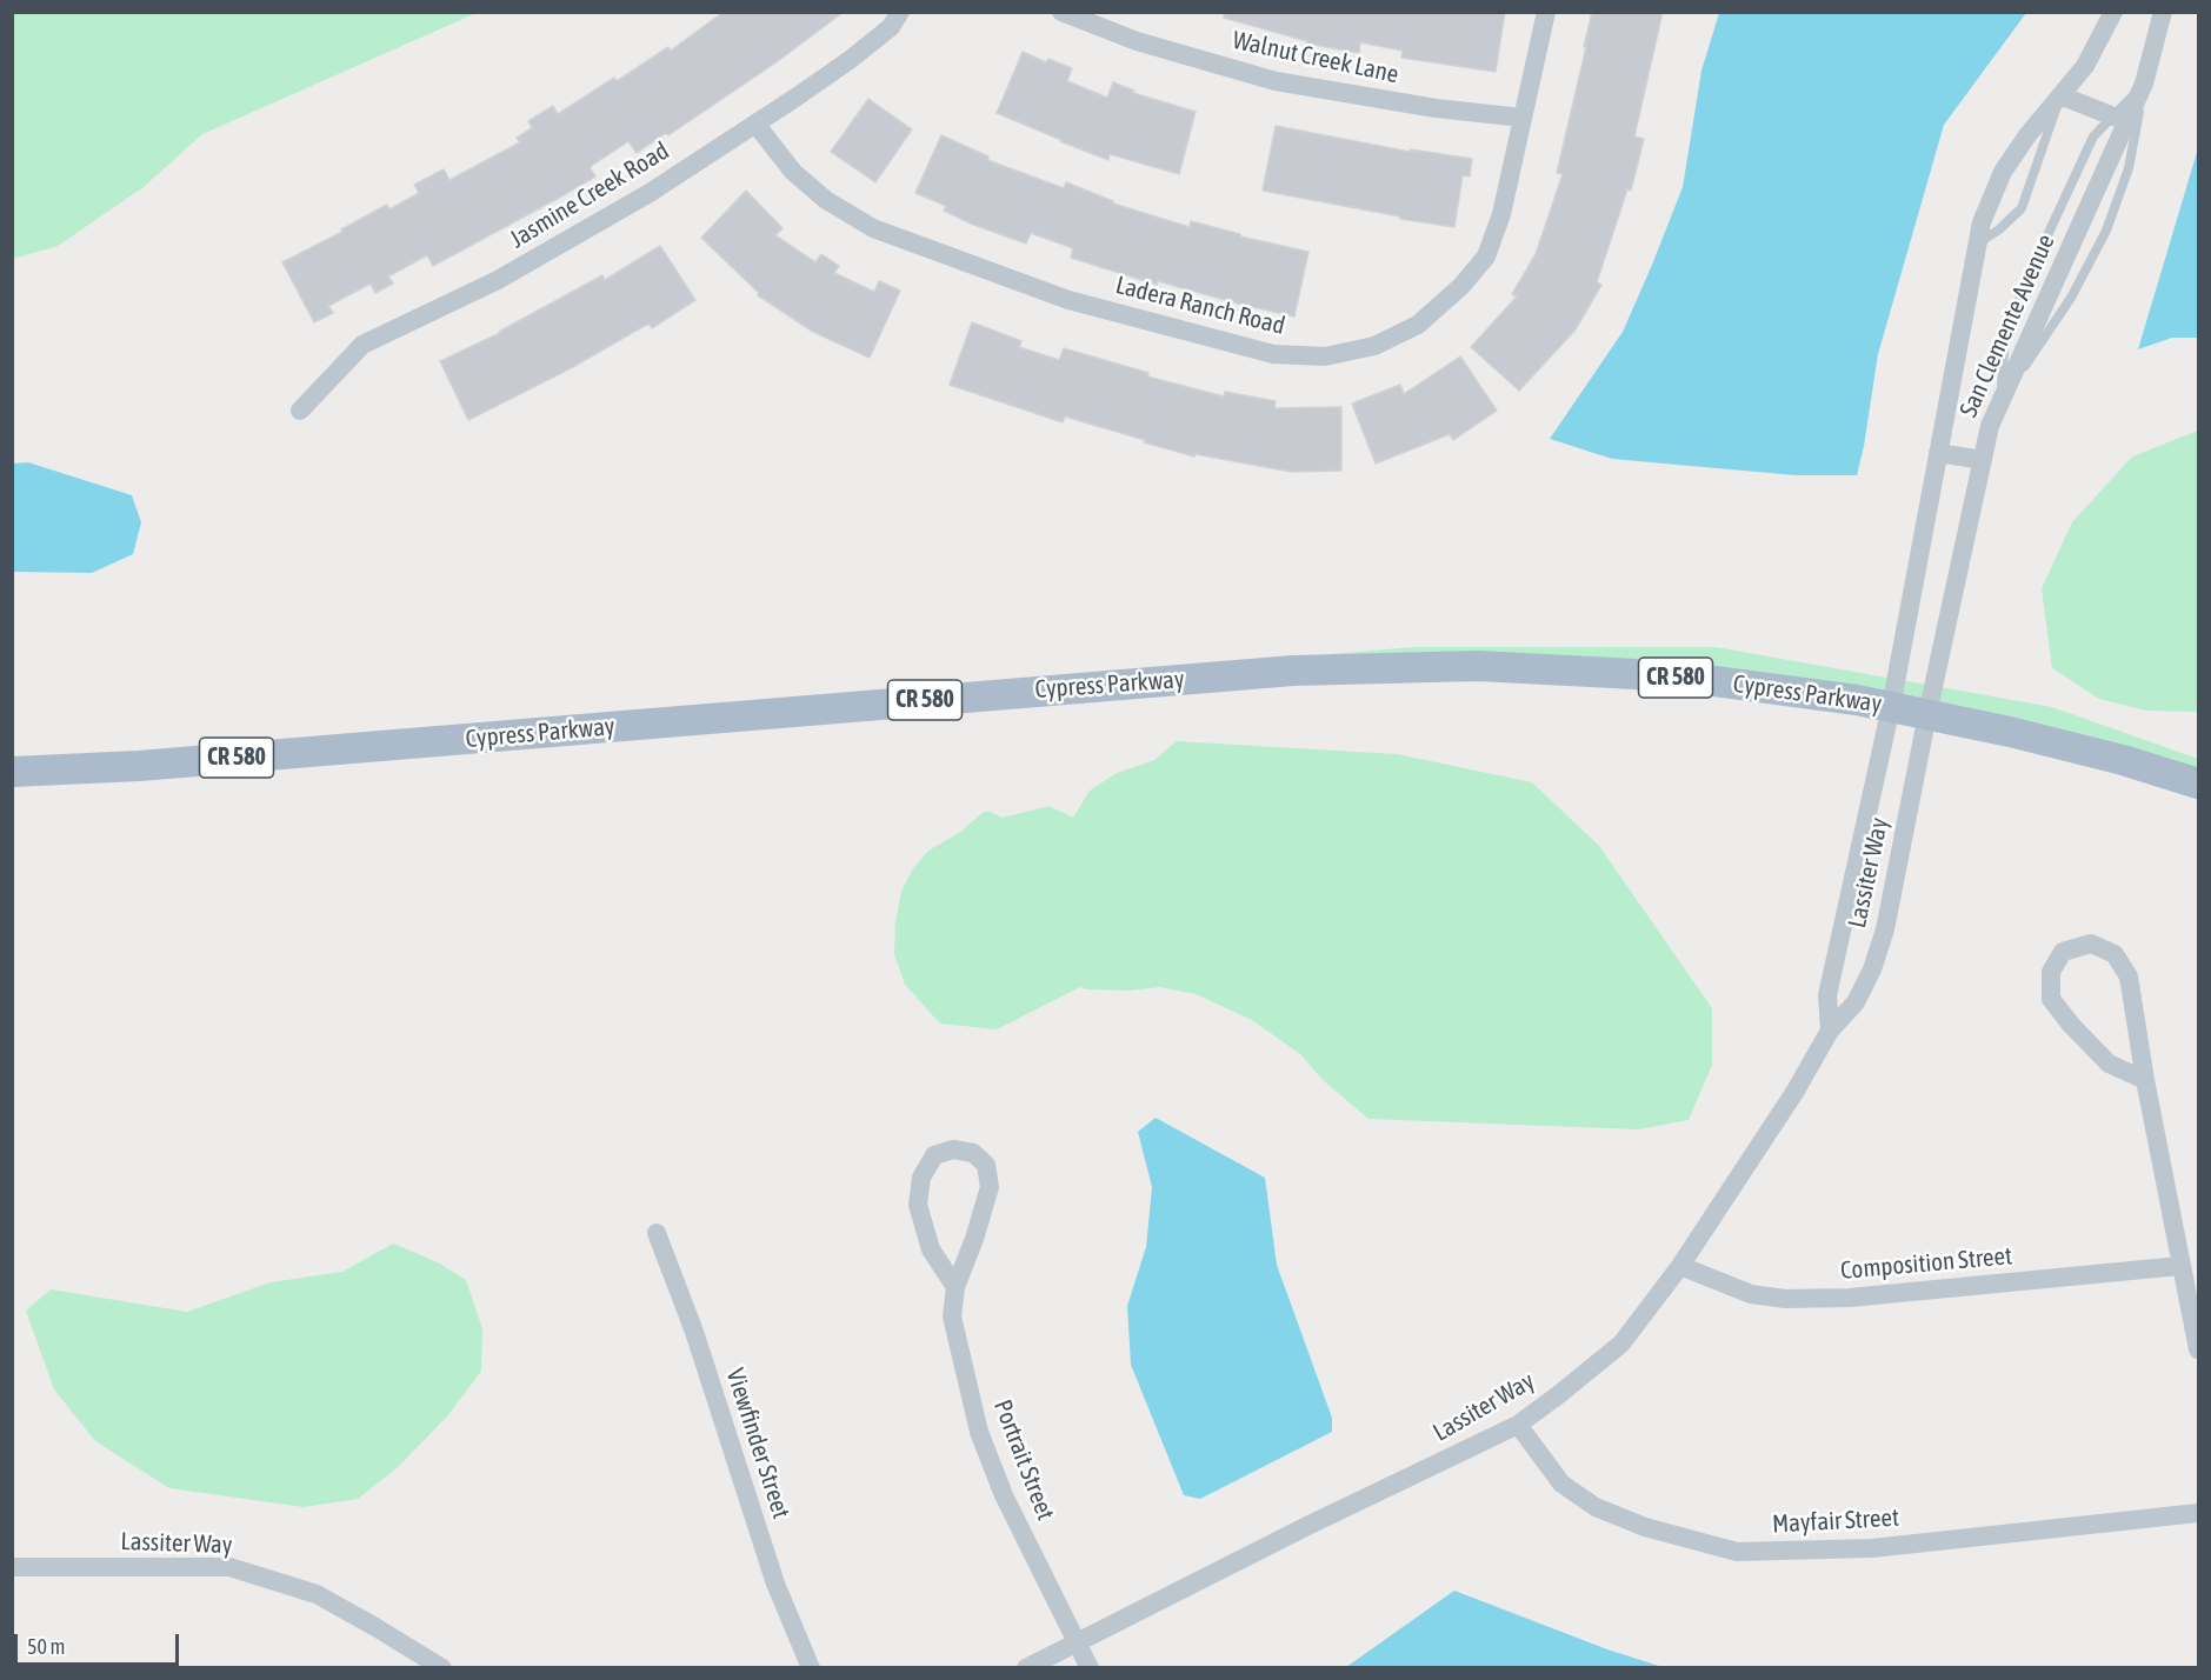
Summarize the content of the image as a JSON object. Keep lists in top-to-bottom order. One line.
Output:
{"streets":{"main road":["CR 580","Cypress Parkway"],"street":["Walnut Creek Lane","Jasmine Creek Road","Ladera Ranch Road","San Clemente Avenue","Lassiter Way","Composition Street","Viewfinder Street","Portrait Street","Mayfair Street"]},"crossings":[["Walnut Creek Lane","Ladera Ranch Road"],["Jasmine Creek Road","Ladera Ranch Road"],["San Clemente Avenue","Cypress Parkway"],["San Clemente Avenue","Lassiter Way"],["Cypress Parkway","Lassiter Way"],["Lassiter Way","Composition Street"],["Lassiter Way","Portrait Street"],["Lassiter Way","Mayfair Street"]],"scale_bar":"50 m"}
